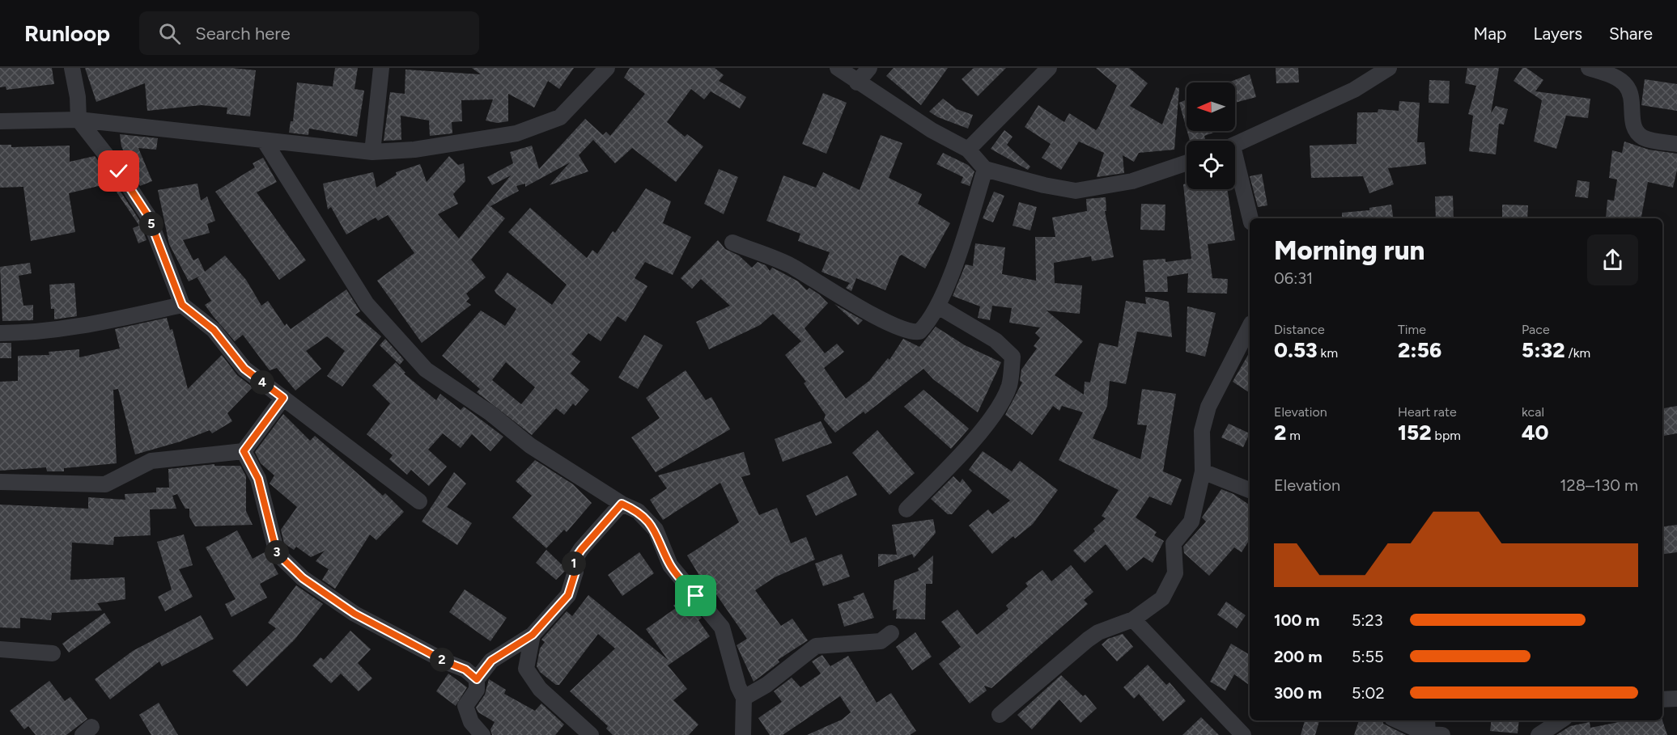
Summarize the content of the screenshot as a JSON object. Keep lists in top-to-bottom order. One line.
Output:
{"north":"left","page":{"header":"Runloop","search":"Search here","nav":["Map","Layers","Share"],"pins":["5","4","3","1","2"],"heading":["Morning run","06:31"],"stats":[["Distance","0.53 km"],["Time","2:56"],["Pace","5:32 /km"],["Elevation","2 m"],["Heart rate","152 bpm"],["kcal","40"]],"chart":["Elevation","128–130 m"],"list":[{"name":"100 m","note":"5:23"},{"name":"200 m","note":"5:55"},{"name":"300 m","note":"5:02"}]}}
